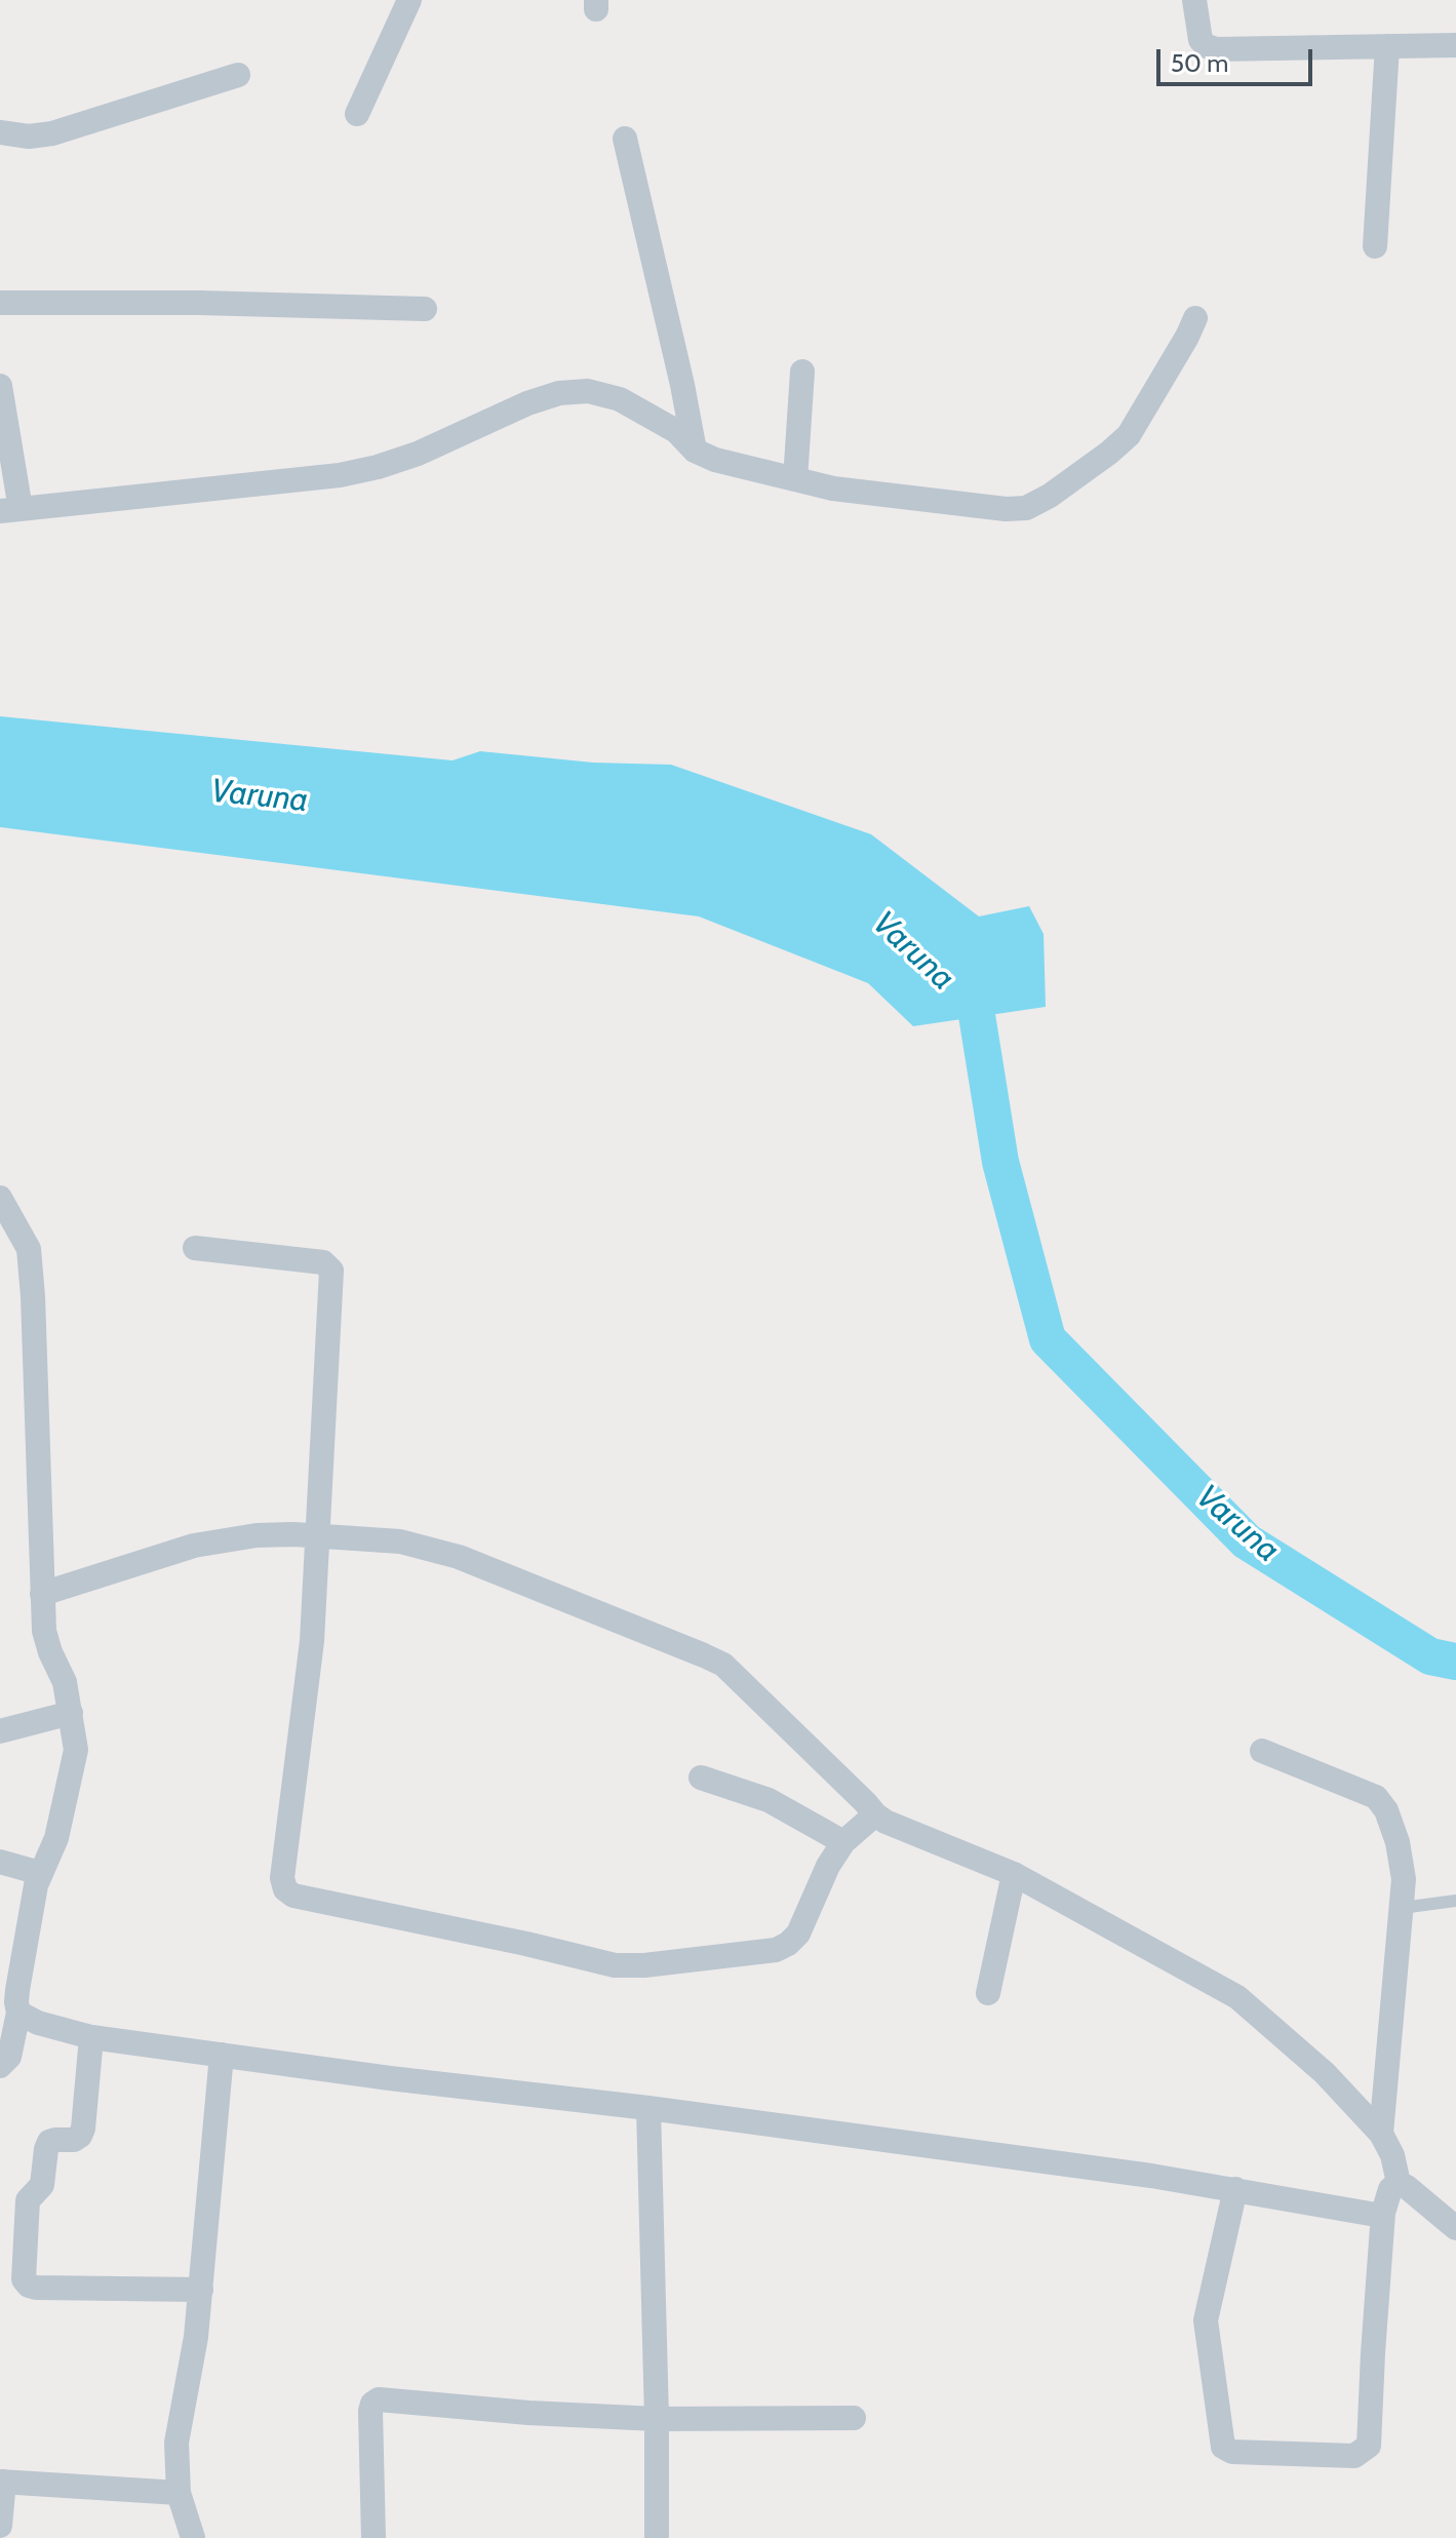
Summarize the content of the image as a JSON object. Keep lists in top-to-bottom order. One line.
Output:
{"water":["Varuna"],"scale_bar":"50 m"}
